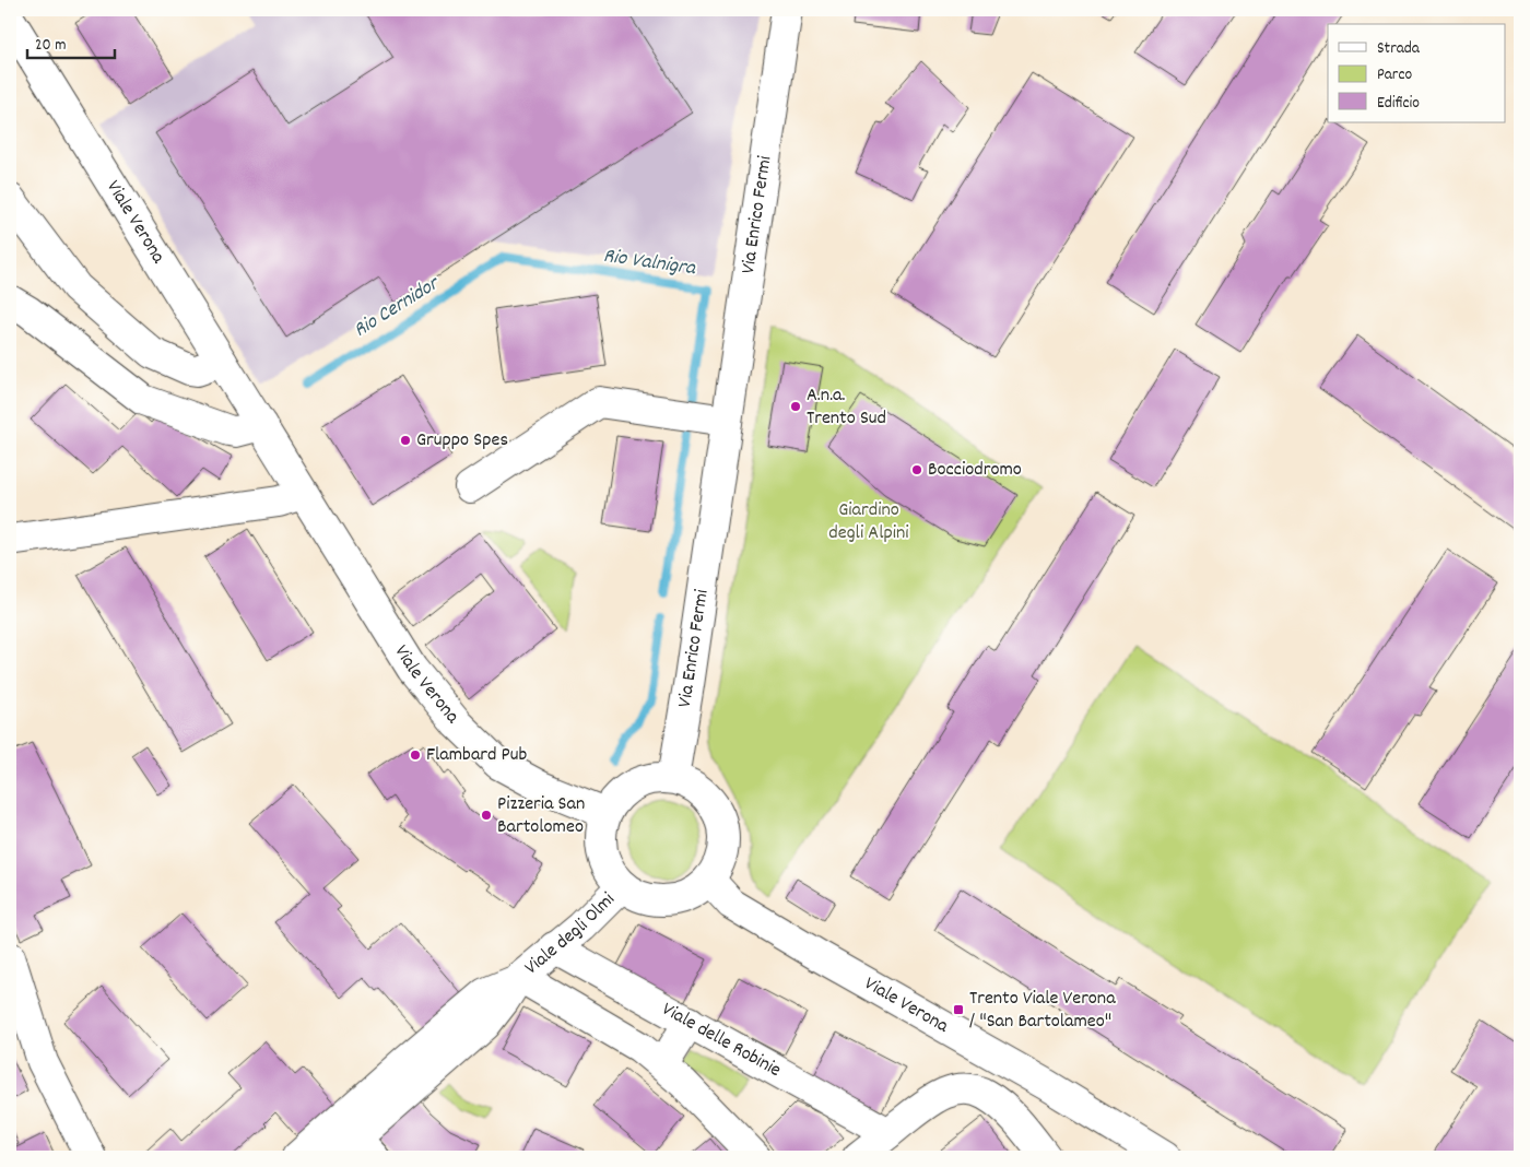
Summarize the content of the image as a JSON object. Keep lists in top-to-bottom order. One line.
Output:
{"streets":{"street":["Via Enrico Fermi","Viale Verona","Viale degli Olmi","Viale delle Robinie"]},"crossings":[["Via Enrico Fermi","Viale Verona"],["Via Enrico Fermi","Viale degli Olmi"],["Viale Verona","Viale degli Olmi"],["Viale degli Olmi","Viale delle Robinie"]],"water":["Rio Valnigra","Rio Cernidor"],"parks":["Giardino degli Alpini"],"places":{"other":["A.n.a. Trento Sud","Gruppo Spes","Bocciodromo","Flambard Pub","Pizzeria San Bartolomeo"],"transit":["Trento Viale Verona / \"San Bartolameo\""]},"legend":["Strada","Parco","Edificio"],"scale_bar":"20 m"}
